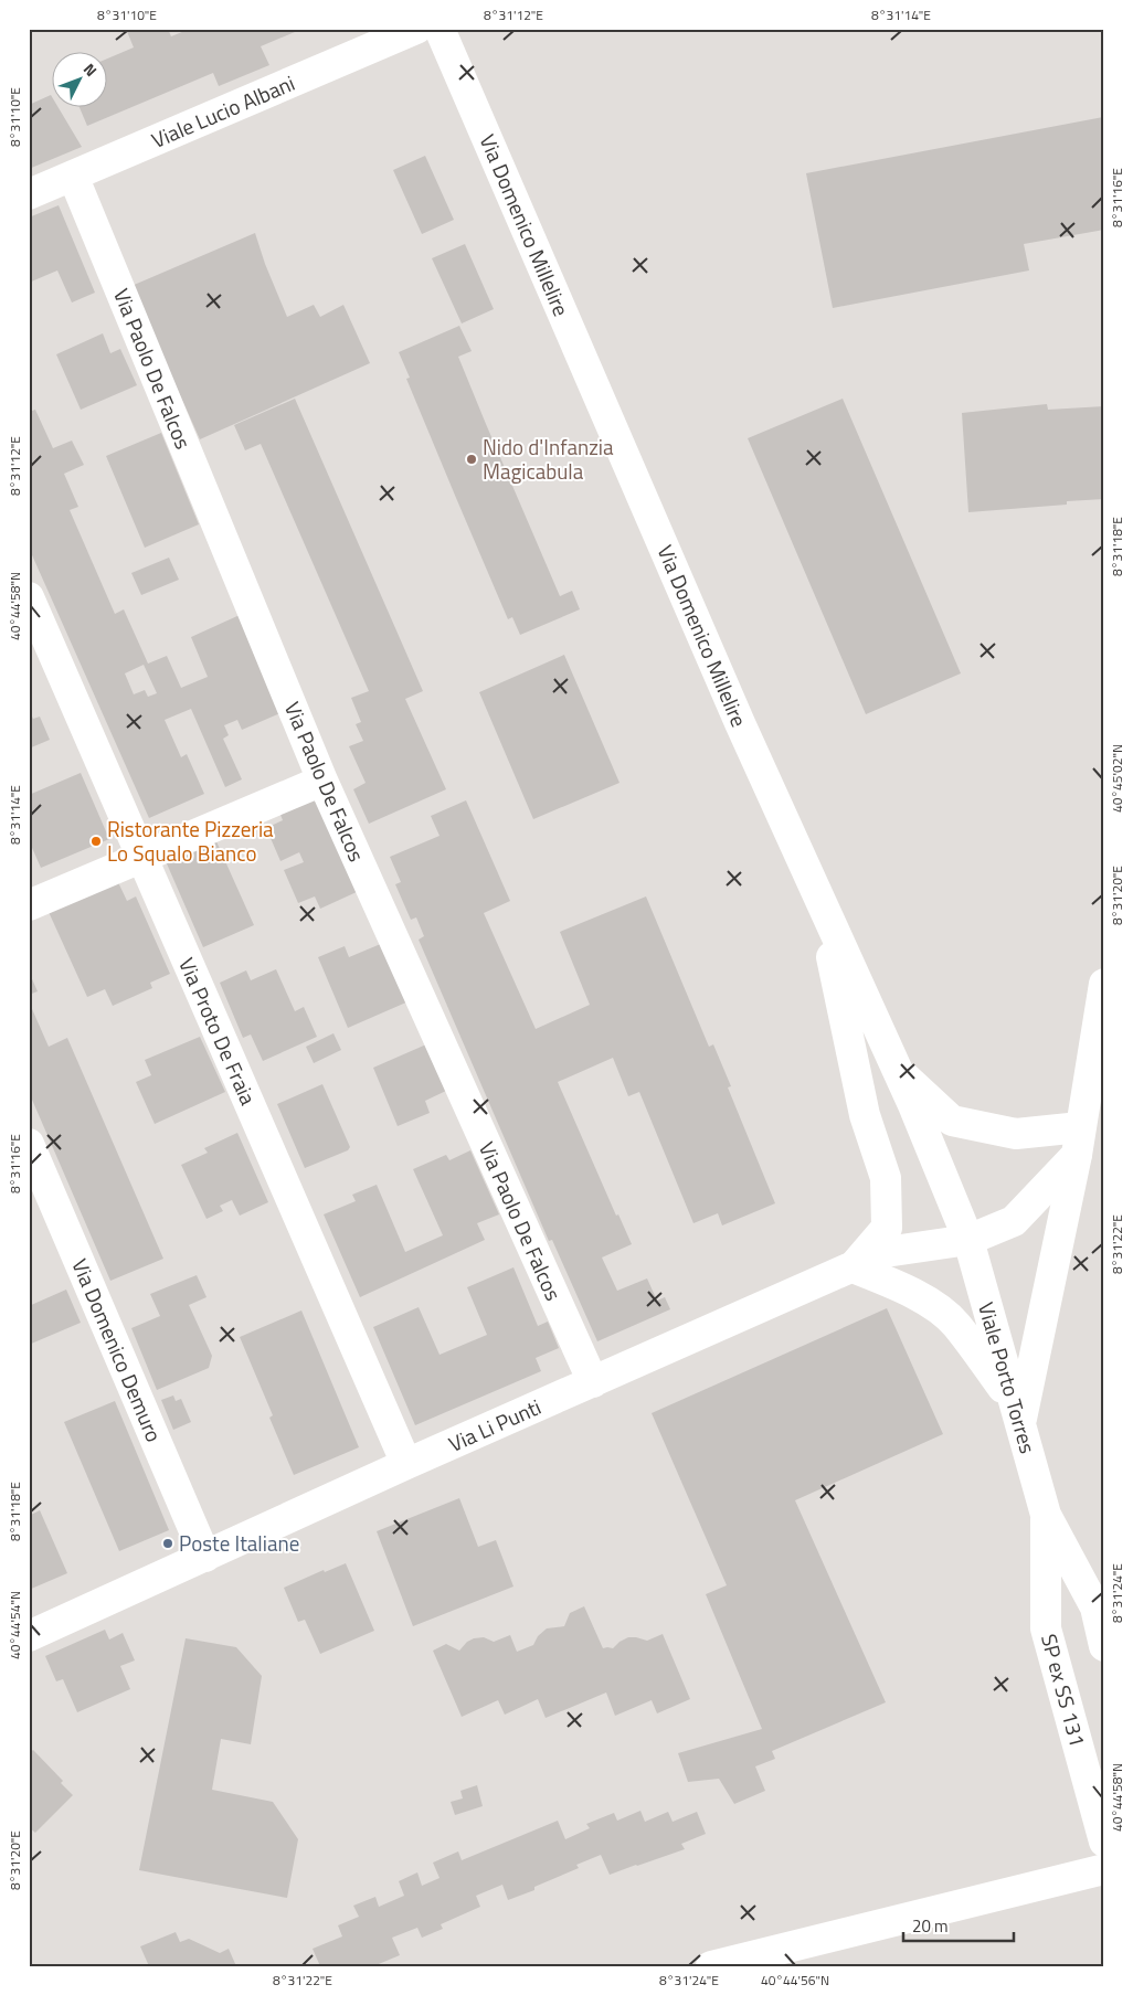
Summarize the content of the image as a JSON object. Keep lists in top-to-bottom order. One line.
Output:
{"streets":{"street":["Viale Lucio Albani","Via Domenico Millelire","Via Paolo De Falcos","Via Proto De Fraia","Via Domenico Demuro","Viale Porto Torres","Via Li Punti","SP ex SS 131"]},"crossings":[["Viale Lucio Albani","Via Paolo De Falcos"],["Via Domenico Millelire","Viale Porto Torres"],["Via Domenico Millelire","Via Li Punti"],["Via Paolo De Falcos","Via Li Punti"],["Via Proto De Fraia","Via Li Punti"],["Via Domenico Demuro","Via Li Punti"],["Viale Porto Torres","Via Li Punti"],["Viale Porto Torres","SP ex SS 131"]],"places":["Nido d'Infanzia Magicabula","Ristorante Pizzeria Lo Squalo Bianco","Poste Italiane"],"scale_bar":"20 m","north":"top right","coordinates":["8°31'10\"E","8°31'12\"E","8°31'14\"E","8°31'16\"E","8°31'18\"E","40°44'58\"N","40°45'02\"N","8°31'20\"E","8°31'22\"E","8°31'24\"E","40°44'54\"N","40°44'56\"N"]}
